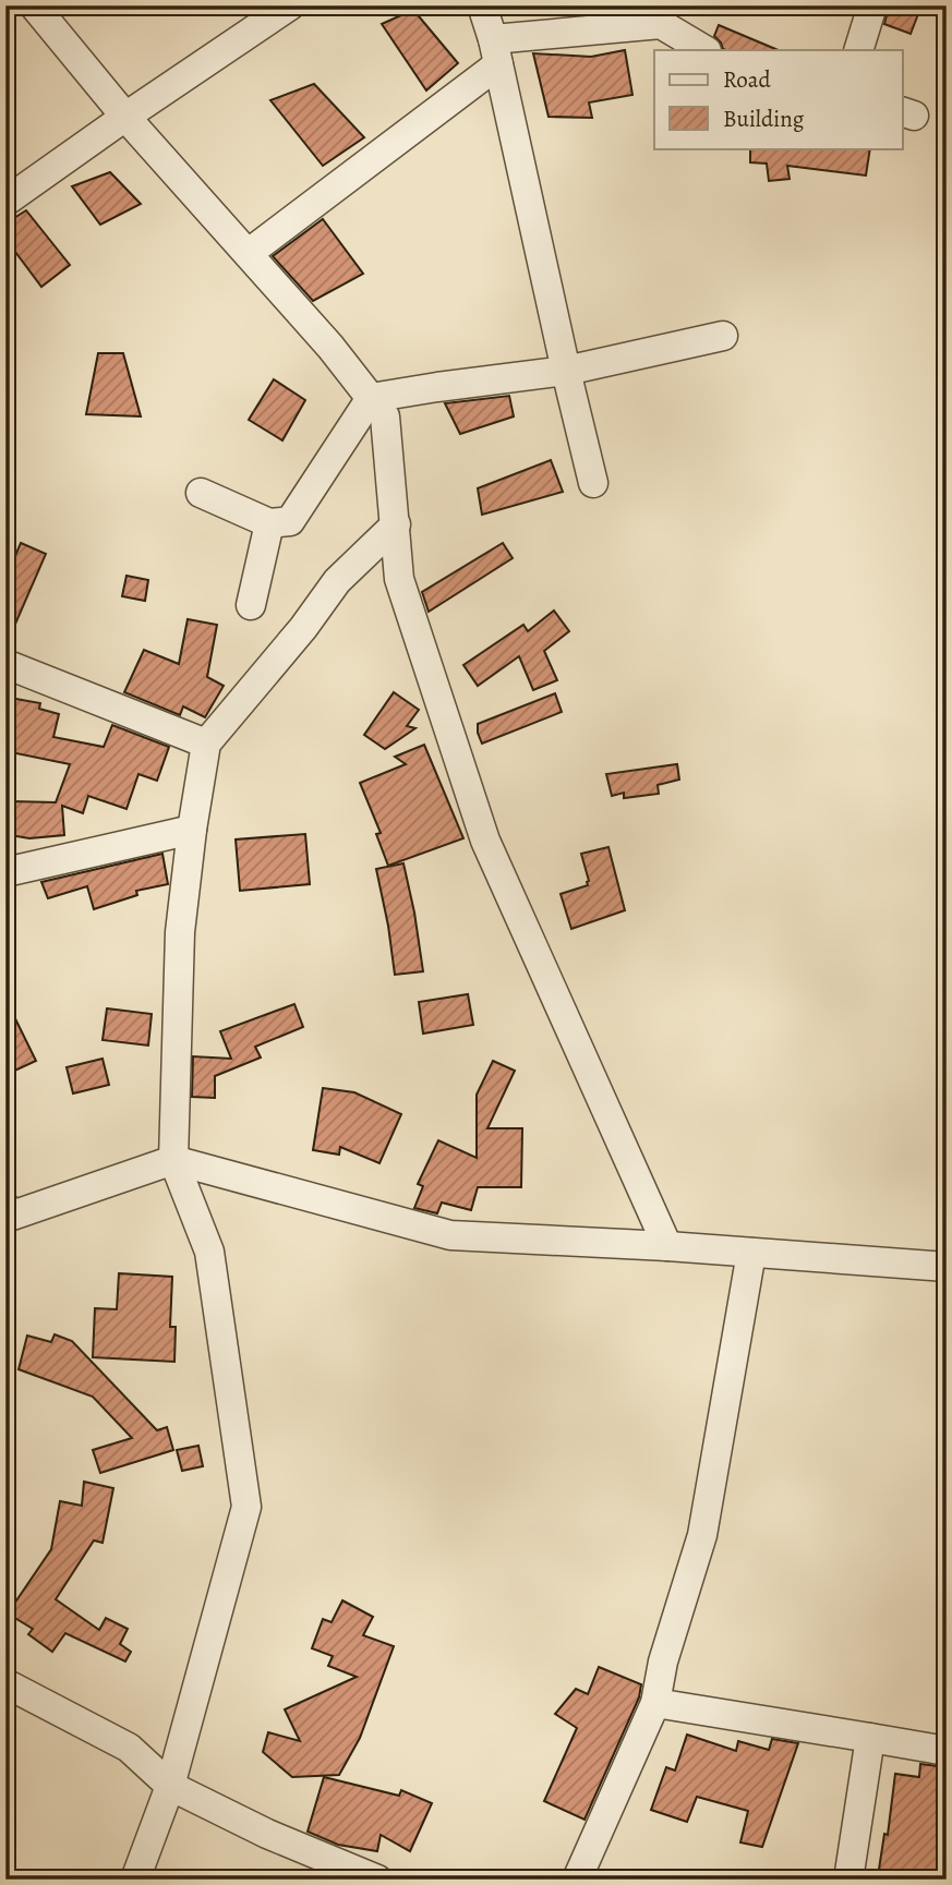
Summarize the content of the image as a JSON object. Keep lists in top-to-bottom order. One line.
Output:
{"legend":["Road","Building"]}
